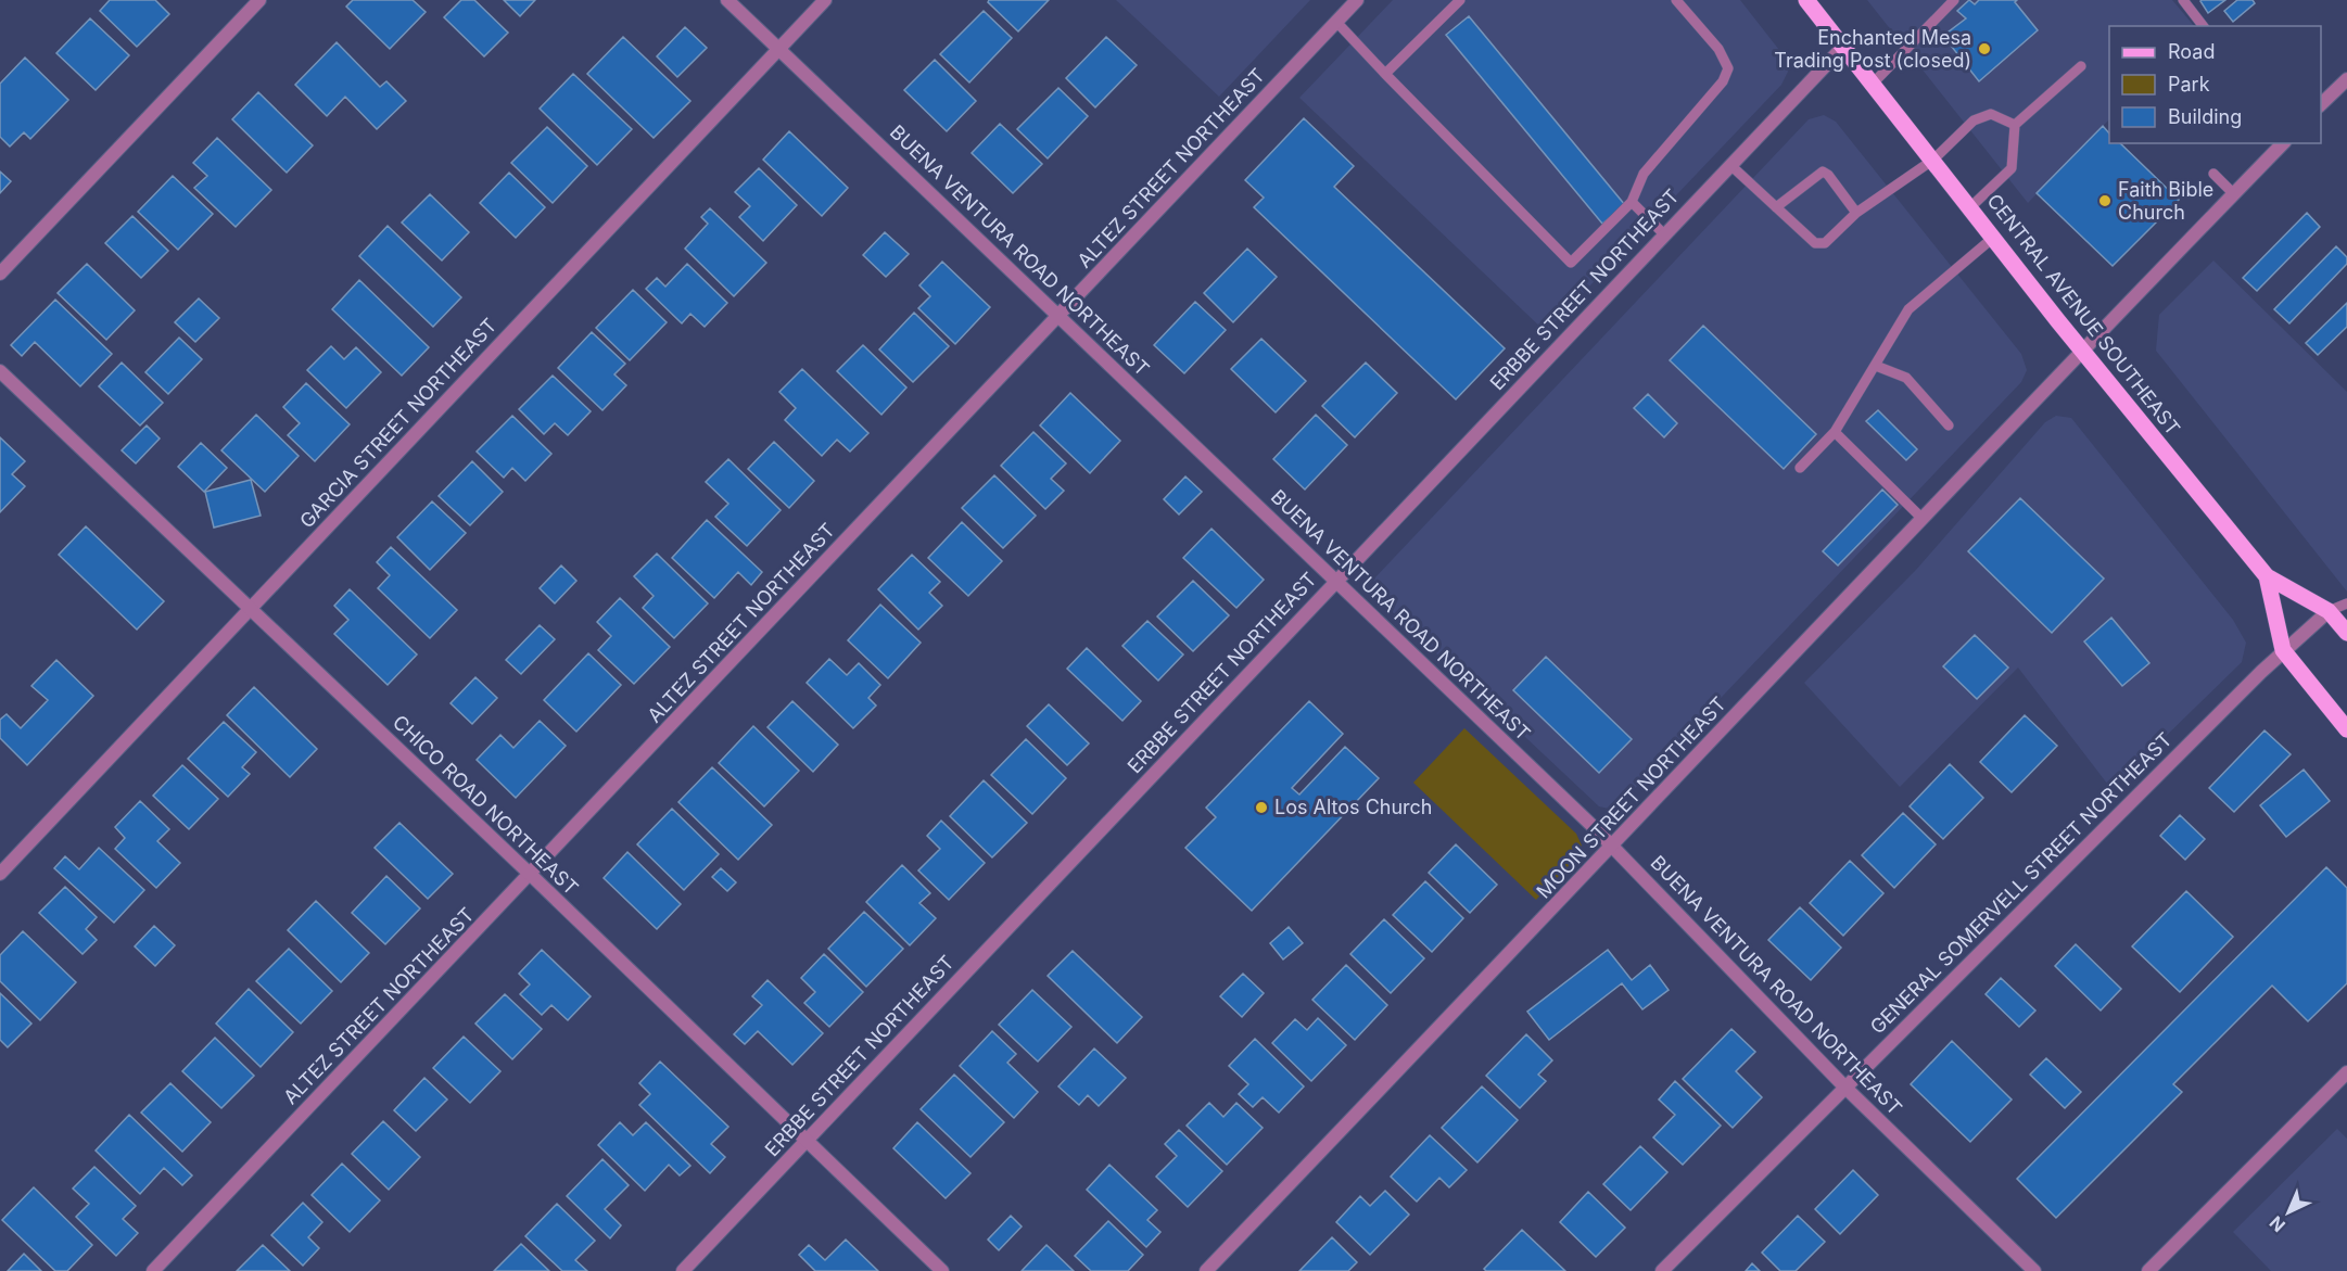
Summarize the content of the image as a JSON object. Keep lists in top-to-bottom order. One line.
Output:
{"streets":{"main road":["CENTRAL AVENUE SOUTHEAST"],"street":["ALTEZ STREET NORTHEAST","BUENA VENTURA ROAD NORTHEAST","ERBBE STREET NORTHEAST","GARCIA STREET NORTHEAST","MOON STREET NORTHEAST","CHICO ROAD NORTHEAST","GENERAL SOMERVELL STREET NORTHEAST"]},"crossings":[["ALTEZ STREET NORTHEAST","BUENA VENTURA ROAD NORTHEAST"],["ALTEZ STREET NORTHEAST","CHICO ROAD NORTHEAST"],["BUENA VENTURA ROAD NORTHEAST","ERBBE STREET NORTHEAST"],["BUENA VENTURA ROAD NORTHEAST","GARCIA STREET NORTHEAST"],["BUENA VENTURA ROAD NORTHEAST","MOON STREET NORTHEAST"],["BUENA VENTURA ROAD NORTHEAST","GENERAL SOMERVELL STREET NORTHEAST"],["ERBBE STREET NORTHEAST","CENTRAL AVENUE SOUTHEAST"],["ERBBE STREET NORTHEAST","CHICO ROAD NORTHEAST"],["CENTRAL AVENUE SOUTHEAST","MOON STREET NORTHEAST"],["CENTRAL AVENUE SOUTHEAST","GENERAL SOMERVELL STREET NORTHEAST"],["GARCIA STREET NORTHEAST","CHICO ROAD NORTHEAST"]],"places":["Enchanted Mesa Trading Post (closed)","Faith Bible Church","Los Altos Church"],"legend":["Road","Park","Building"],"north":"bottom left"}
